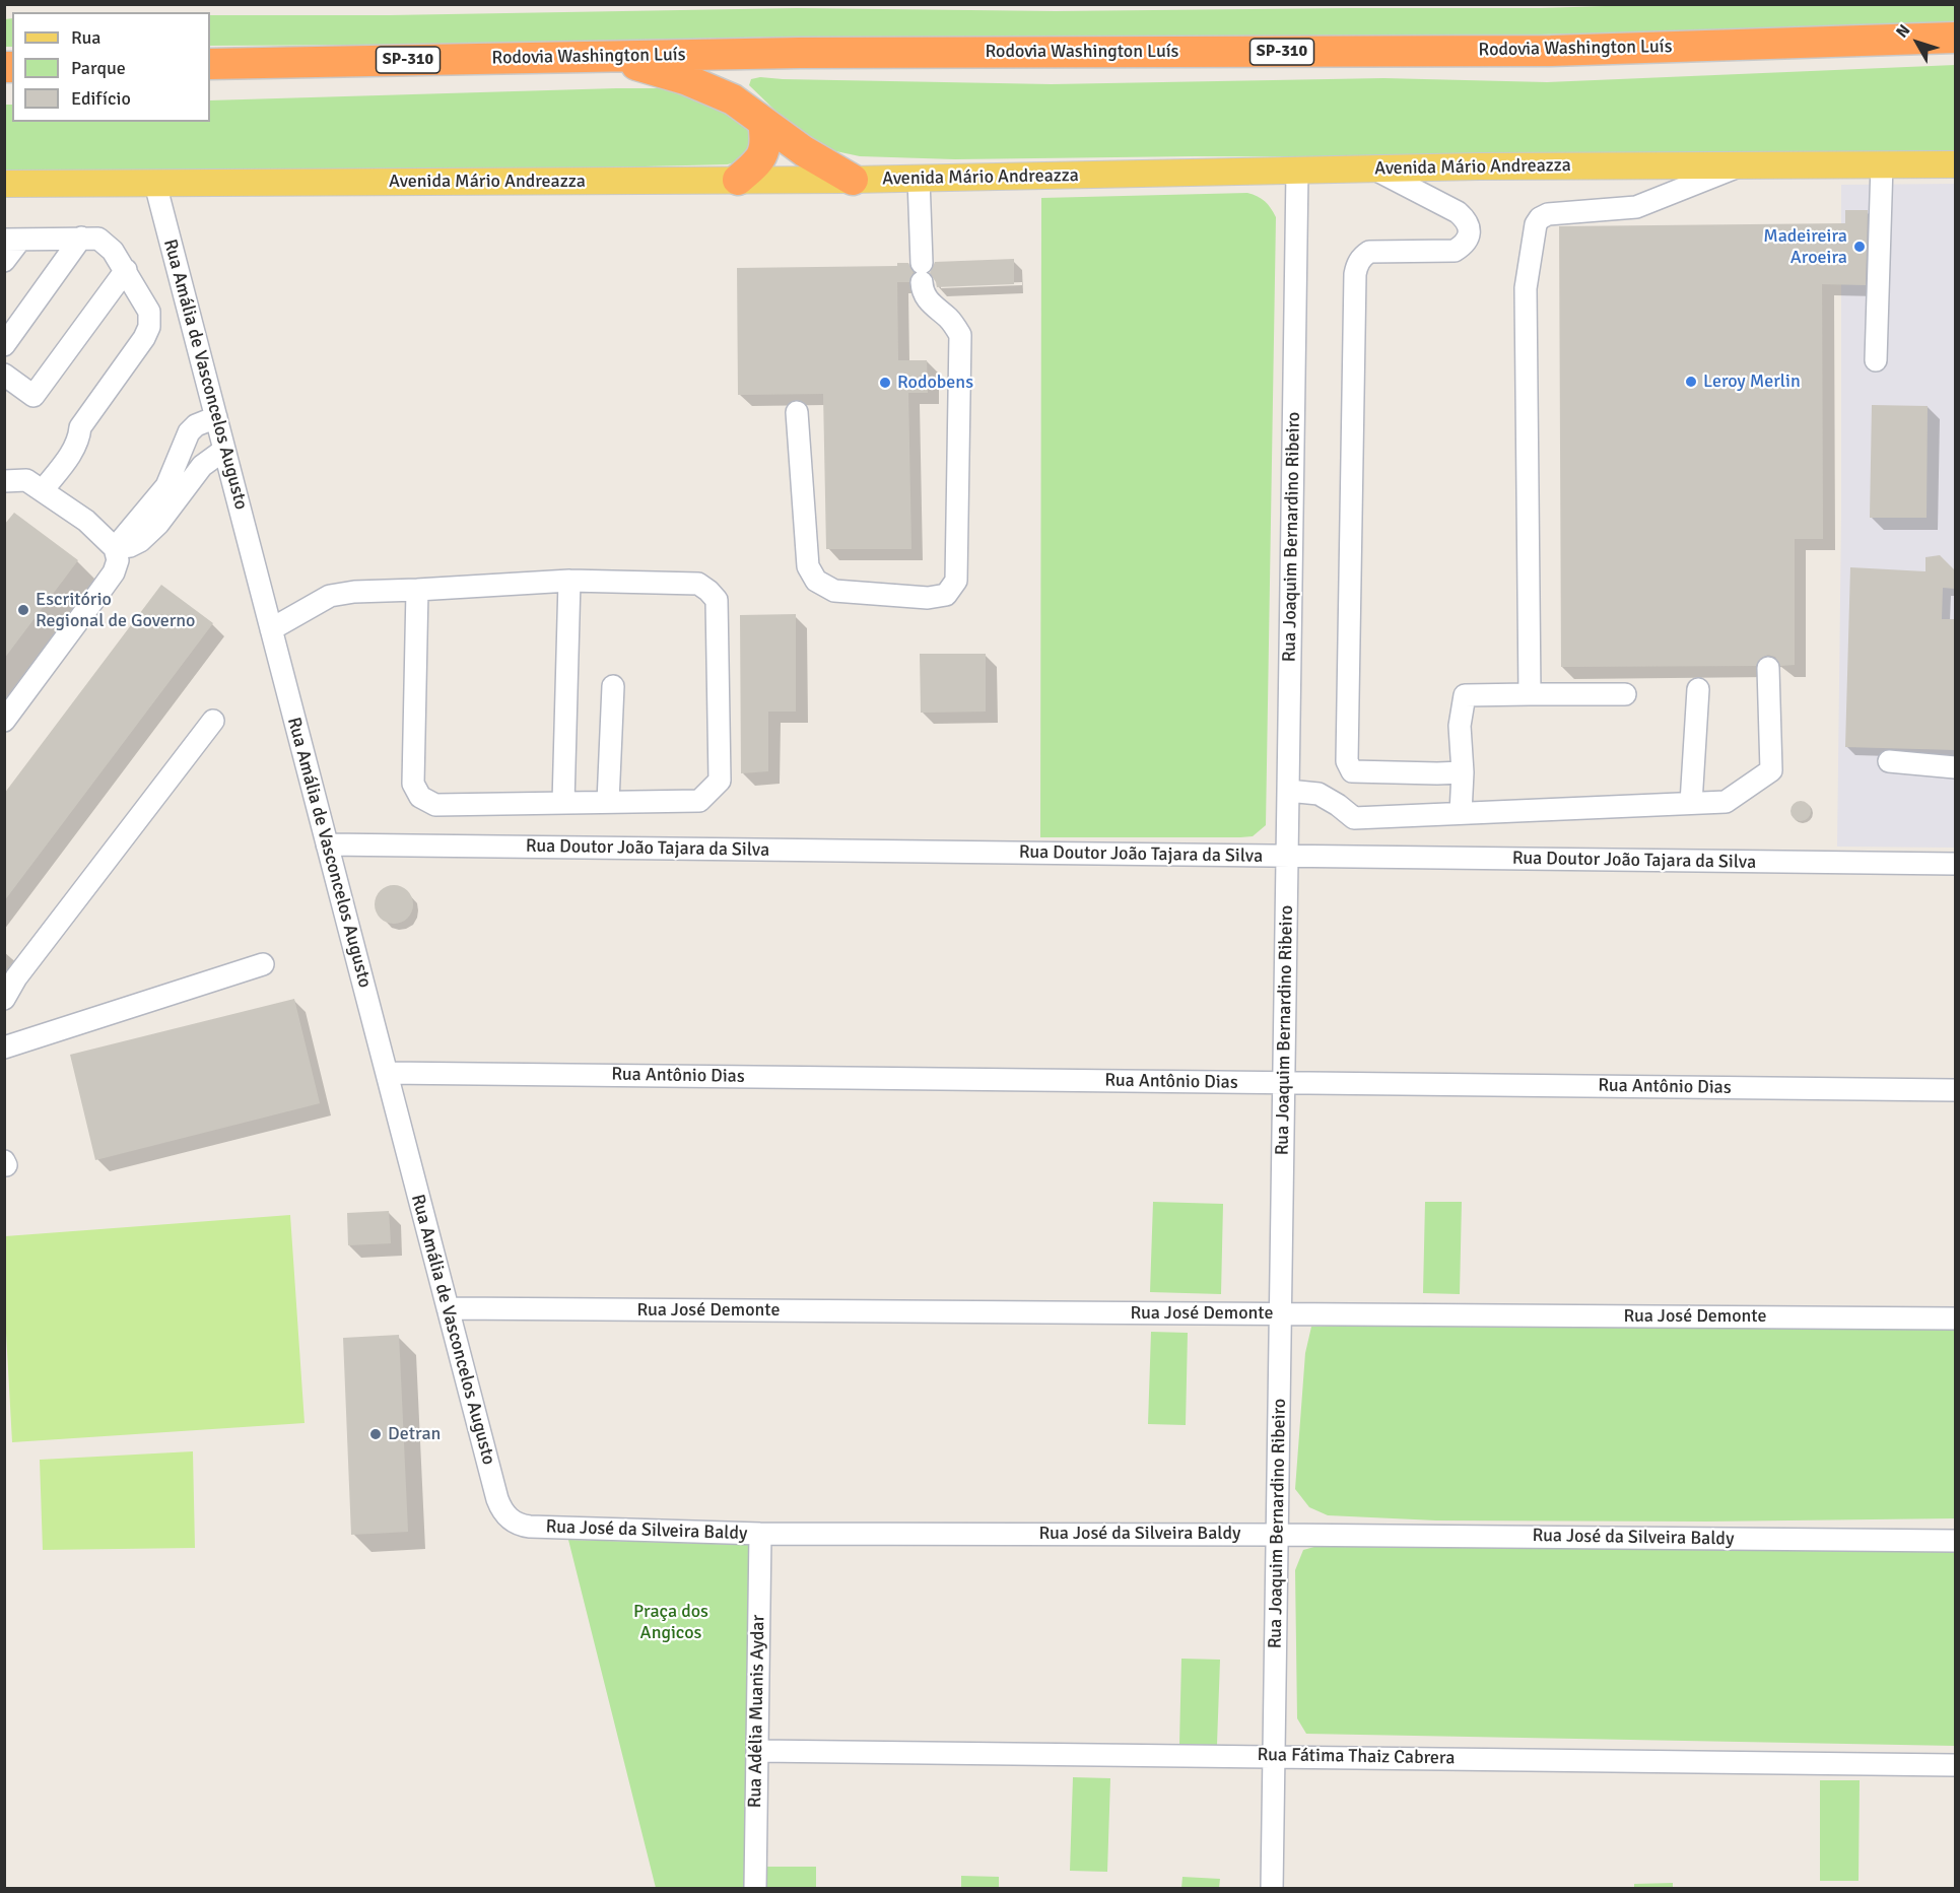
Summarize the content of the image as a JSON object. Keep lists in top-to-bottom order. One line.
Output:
{"streets":{"highway":["Rodovia Washington Luís","SP-310"],"main road":["Avenida Mário Andreazza"],"street":["Rua Amália de Vasconcelos Augusto","Rua Joaquim Bernardino Ribeiro","Rua Doutor João Tajara da Silva","Rua Antônio Dias","Rua José Demonte","Rua José da Silveira Baldy","Rua Adélia Muanis Aydar","Rua Fátima Thaiz Cabrera"]},"crossings":[["Avenida Mário Andreazza","Rua Amália de Vasconcelos Augusto"],["Avenida Mário Andreazza","Rua Joaquim Bernardino Ribeiro"],["Rua Amália de Vasconcelos Augusto","Rua Doutor João Tajara da Silva"],["Rua Amália de Vasconcelos Augusto","Rua Antônio Dias"],["Rua Amália de Vasconcelos Augusto","Rua José Demonte"],["Rua Amália de Vasconcelos Augusto","Rua José da Silveira Baldy"],["Rua Joaquim Bernardino Ribeiro","Rua Doutor João Tajara da Silva"],["Rua Joaquim Bernardino Ribeiro","Rua Antônio Dias"],["Rua Joaquim Bernardino Ribeiro","Rua José Demonte"],["Rua Joaquim Bernardino Ribeiro","Rua José da Silveira Baldy"],["Rua Joaquim Bernardino Ribeiro","Rua Fátima Thaiz Cabrera"],["Rua José da Silveira Baldy","Rua Adélia Muanis Aydar"],["Rua Adélia Muanis Aydar","Rua Fátima Thaiz Cabrera"]],"parks":["Praça dos Angicos"],"places":["Madeireira Aroeira","Leroy Merlin","Rodobens","Escritório Regional de Governo","Detran"],"legend":["Rua","Parque","Edifício"],"north":"top left"}
